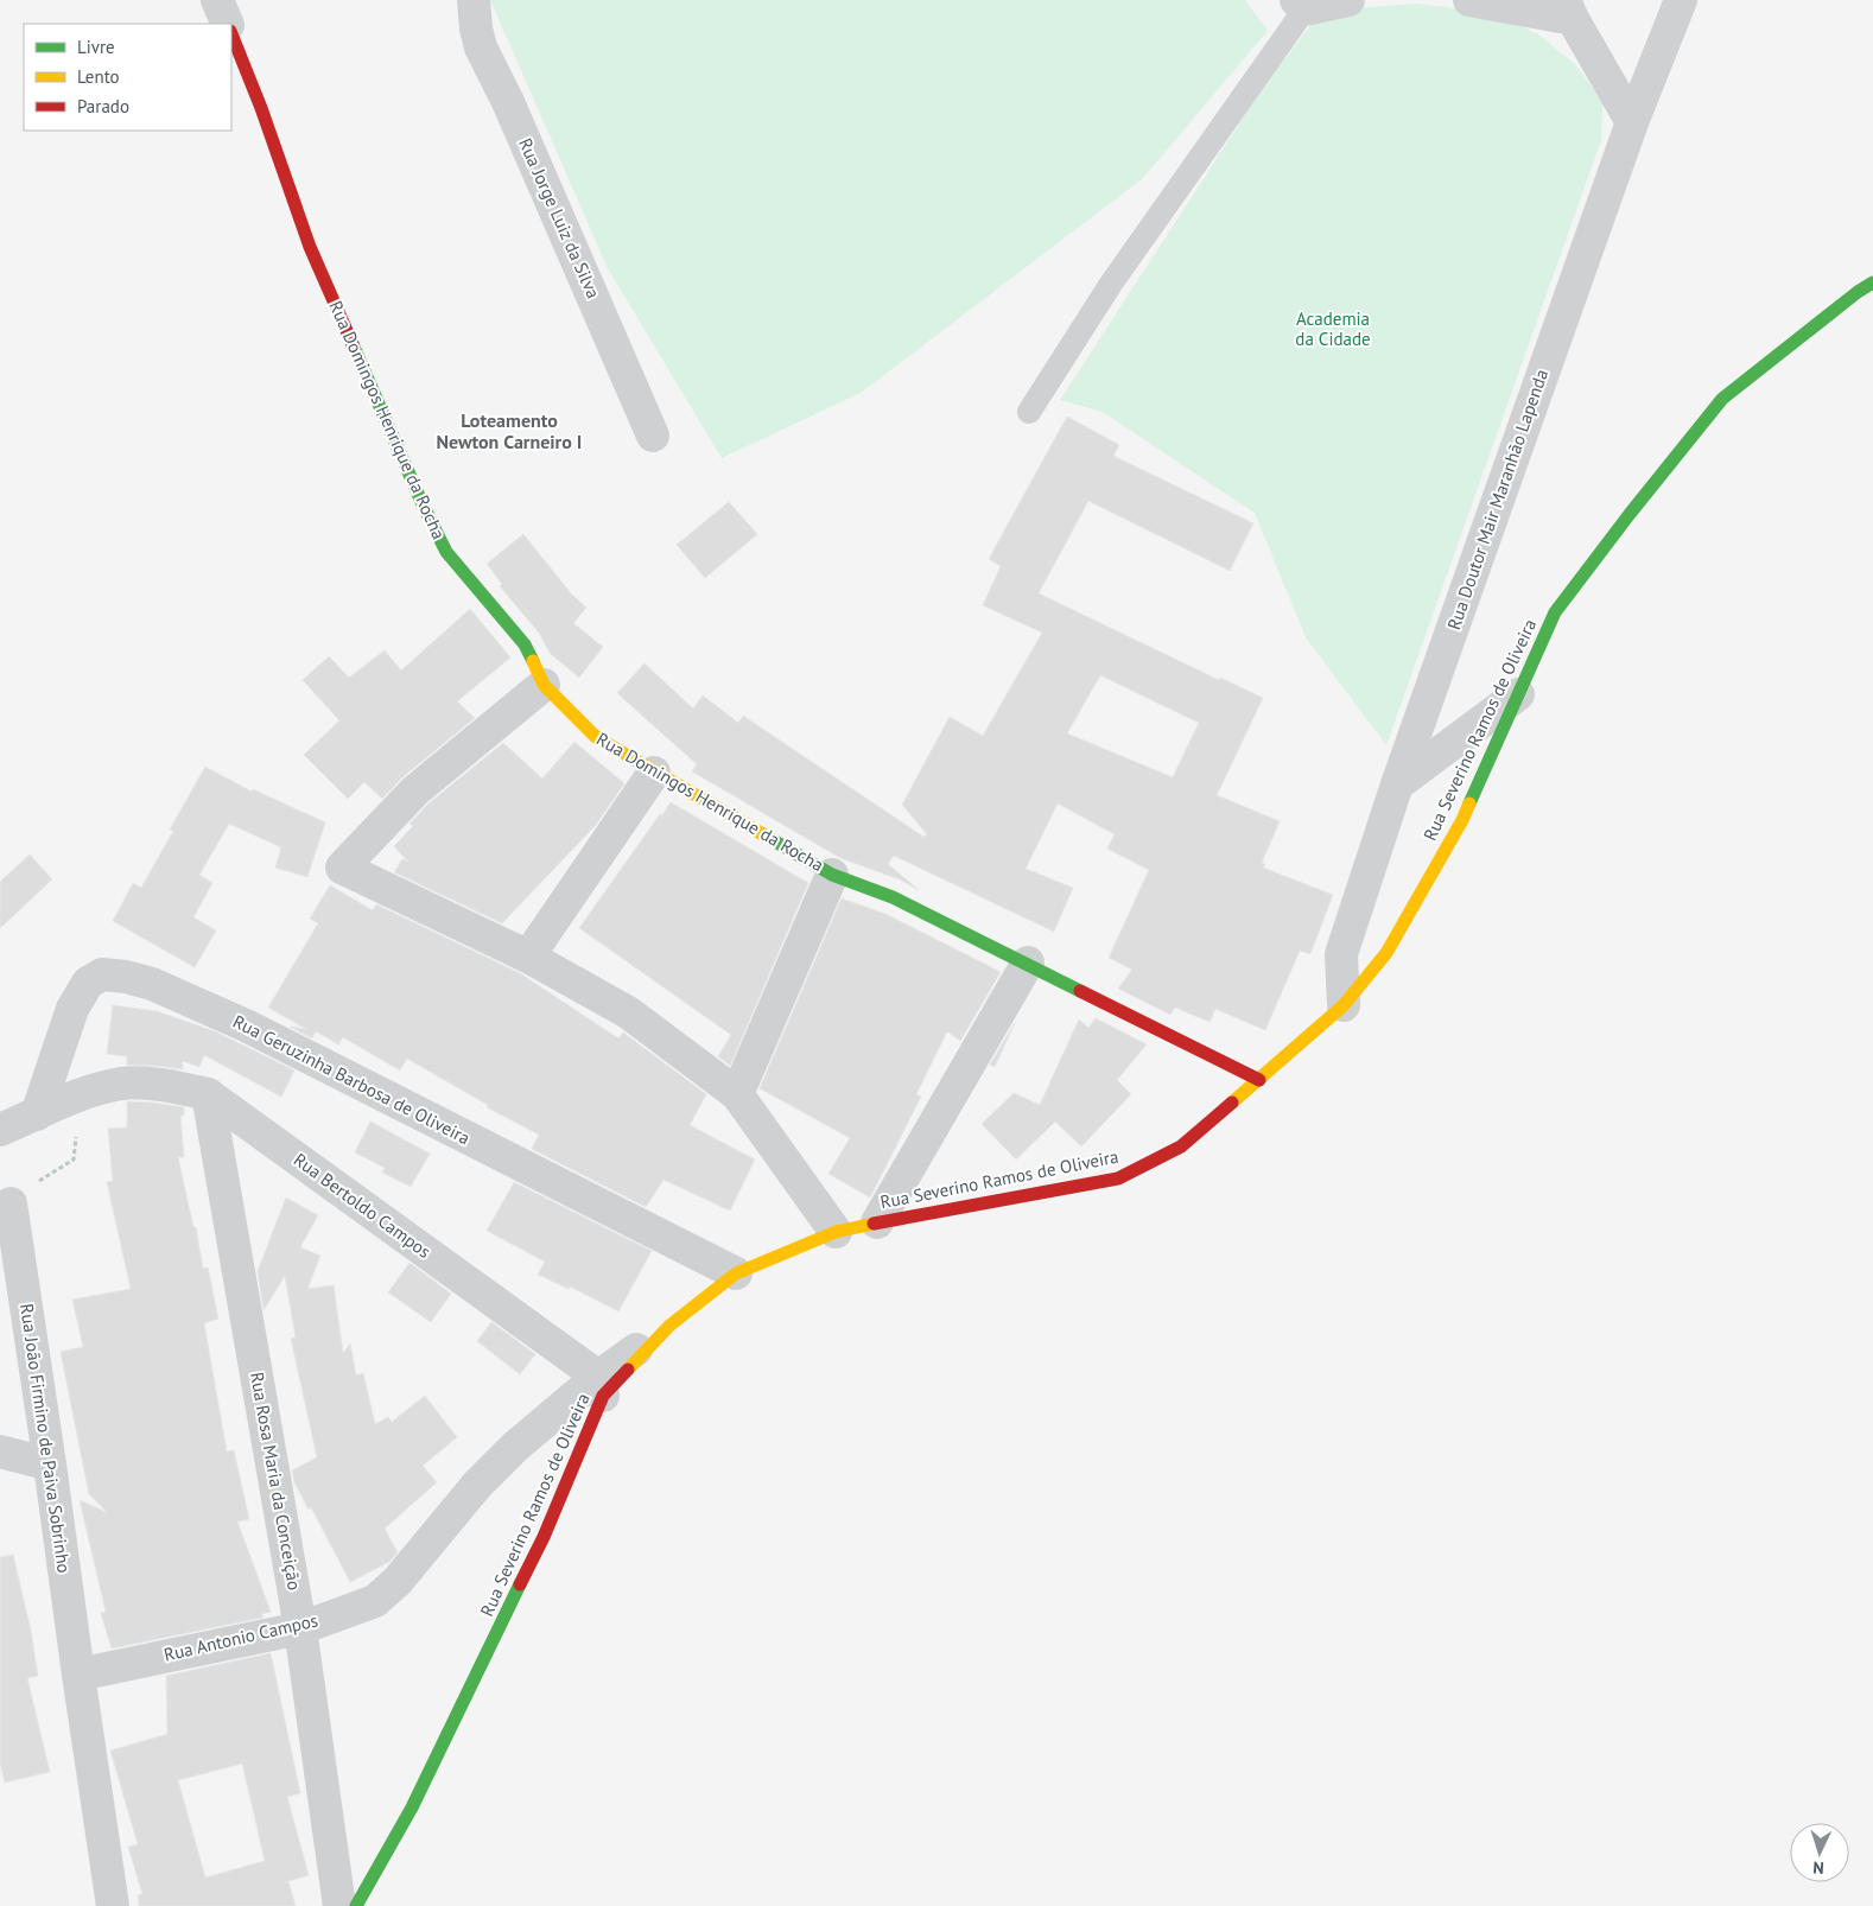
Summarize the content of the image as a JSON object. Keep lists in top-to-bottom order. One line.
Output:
{"streets":{"street":["Rua Jorge Luiz da Silva","Rua Domingos Henrique da Rocha","Rua Doutor Mair Maranhão Lapenda","Rua Severino Ramos de Oliveira","Rua Geruzinha Barbosa de Oliveira","Rua Bertoldo Campos","Rua João Firmino de Paiva Sobrinho","Rua Rosa Maria da Conceição","Rua Antonio Campos"]},"crossings":[["Rua Domingos Henrique da Rocha","Rua Severino Ramos de Oliveira"],["Rua Doutor Mair Maranhão Lapenda","Rua Severino Ramos de Oliveira"],["Rua Severino Ramos de Oliveira","Rua Geruzinha Barbosa de Oliveira"],["Rua Severino Ramos de Oliveira","Rua Bertoldo Campos"],["Rua Severino Ramos de Oliveira","Rua Antonio Campos"],["Rua Geruzinha Barbosa de Oliveira","Rua Bertoldo Campos"],["Rua Bertoldo Campos","Rua Rosa Maria da Conceição"],["Rua Bertoldo Campos","Rua Antonio Campos"],["Rua João Firmino de Paiva Sobrinho","Rua Antonio Campos"],["Rua Rosa Maria da Conceição","Rua Antonio Campos"]],"districts":["Loteamento Newton Carneiro I"],"parks":["Academia da Cidade"],"legend":["Livre","Lento","Parado"],"north":"bottom"}
